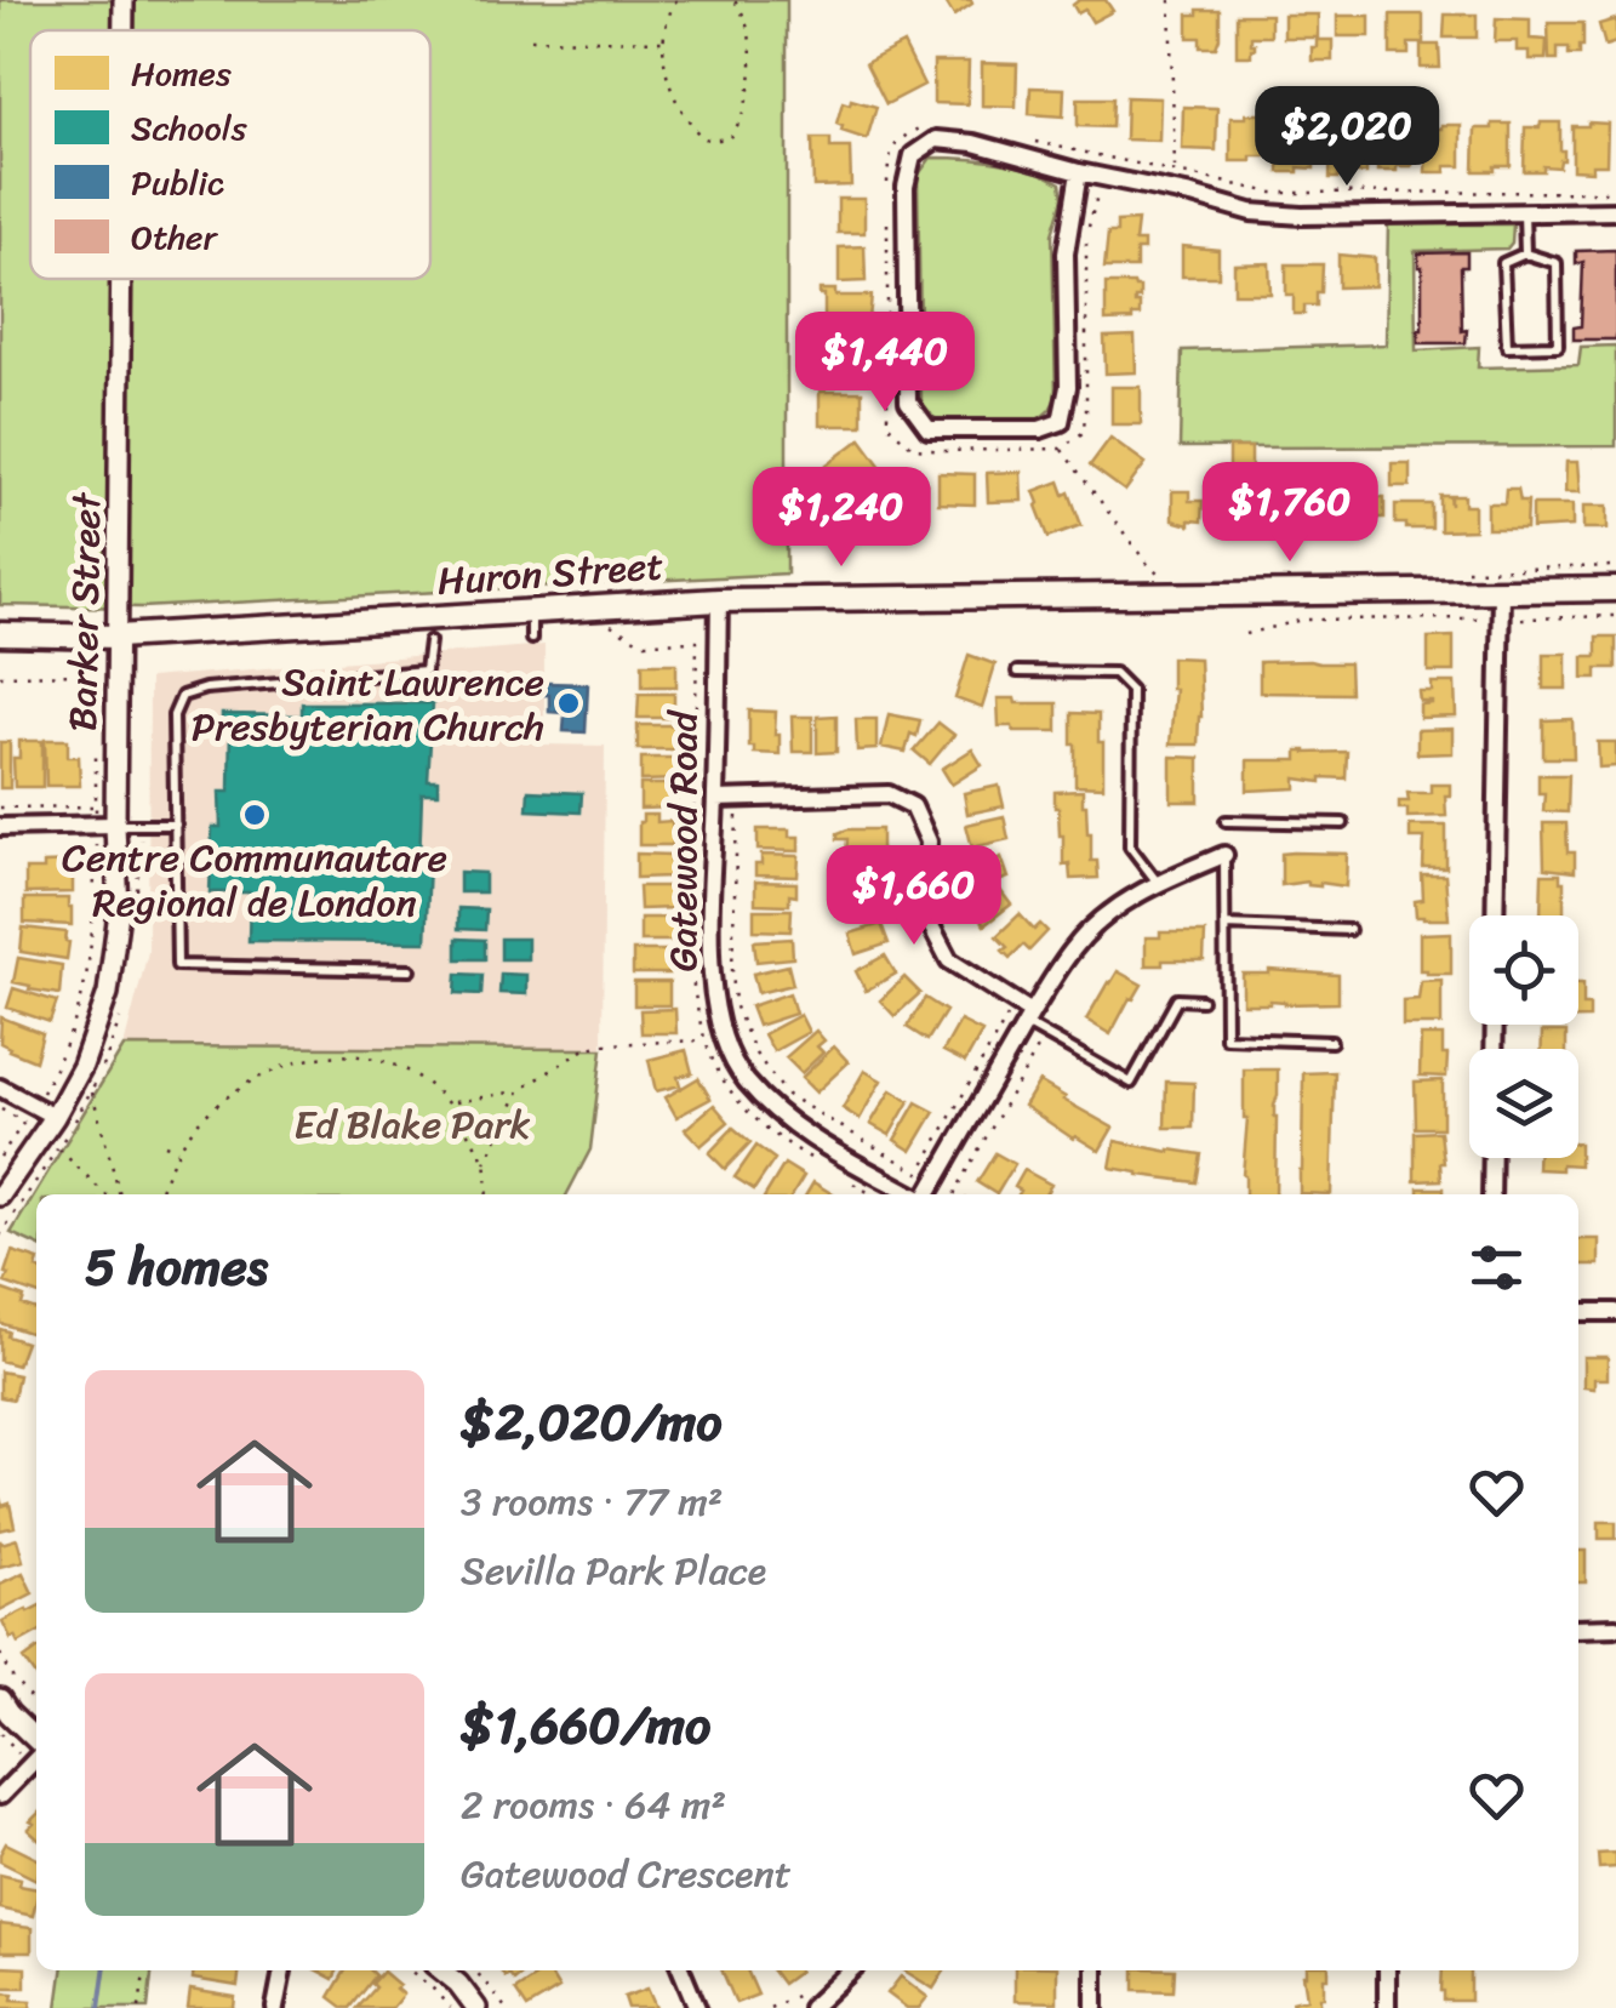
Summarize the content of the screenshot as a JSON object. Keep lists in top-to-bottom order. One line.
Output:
{"streets":{"main road":["Huron Street"],"street":["Barker Street","Gatewood Road"]},"crossings":[["Huron Street","Barker Street"],["Huron Street","Gatewood Road"]],"parks":["Ed Blake Park"],"places":["Saint Lawrence Presbyterian Church","Centre Communautare Regional de London"],"legend":["Homes","Schools","Public","Other"],"page":{"price":["$2,020","$1,440","$1,760","$1,240","$1,660"],"heading":"5 homes","list":[{"name":"$2,020/mo","note":"3 rooms · 77 m² · Sevilla Park Place"},{"name":"$1,660/mo","note":"2 rooms · 64 m² · Gatewood Crescent"}]}}
